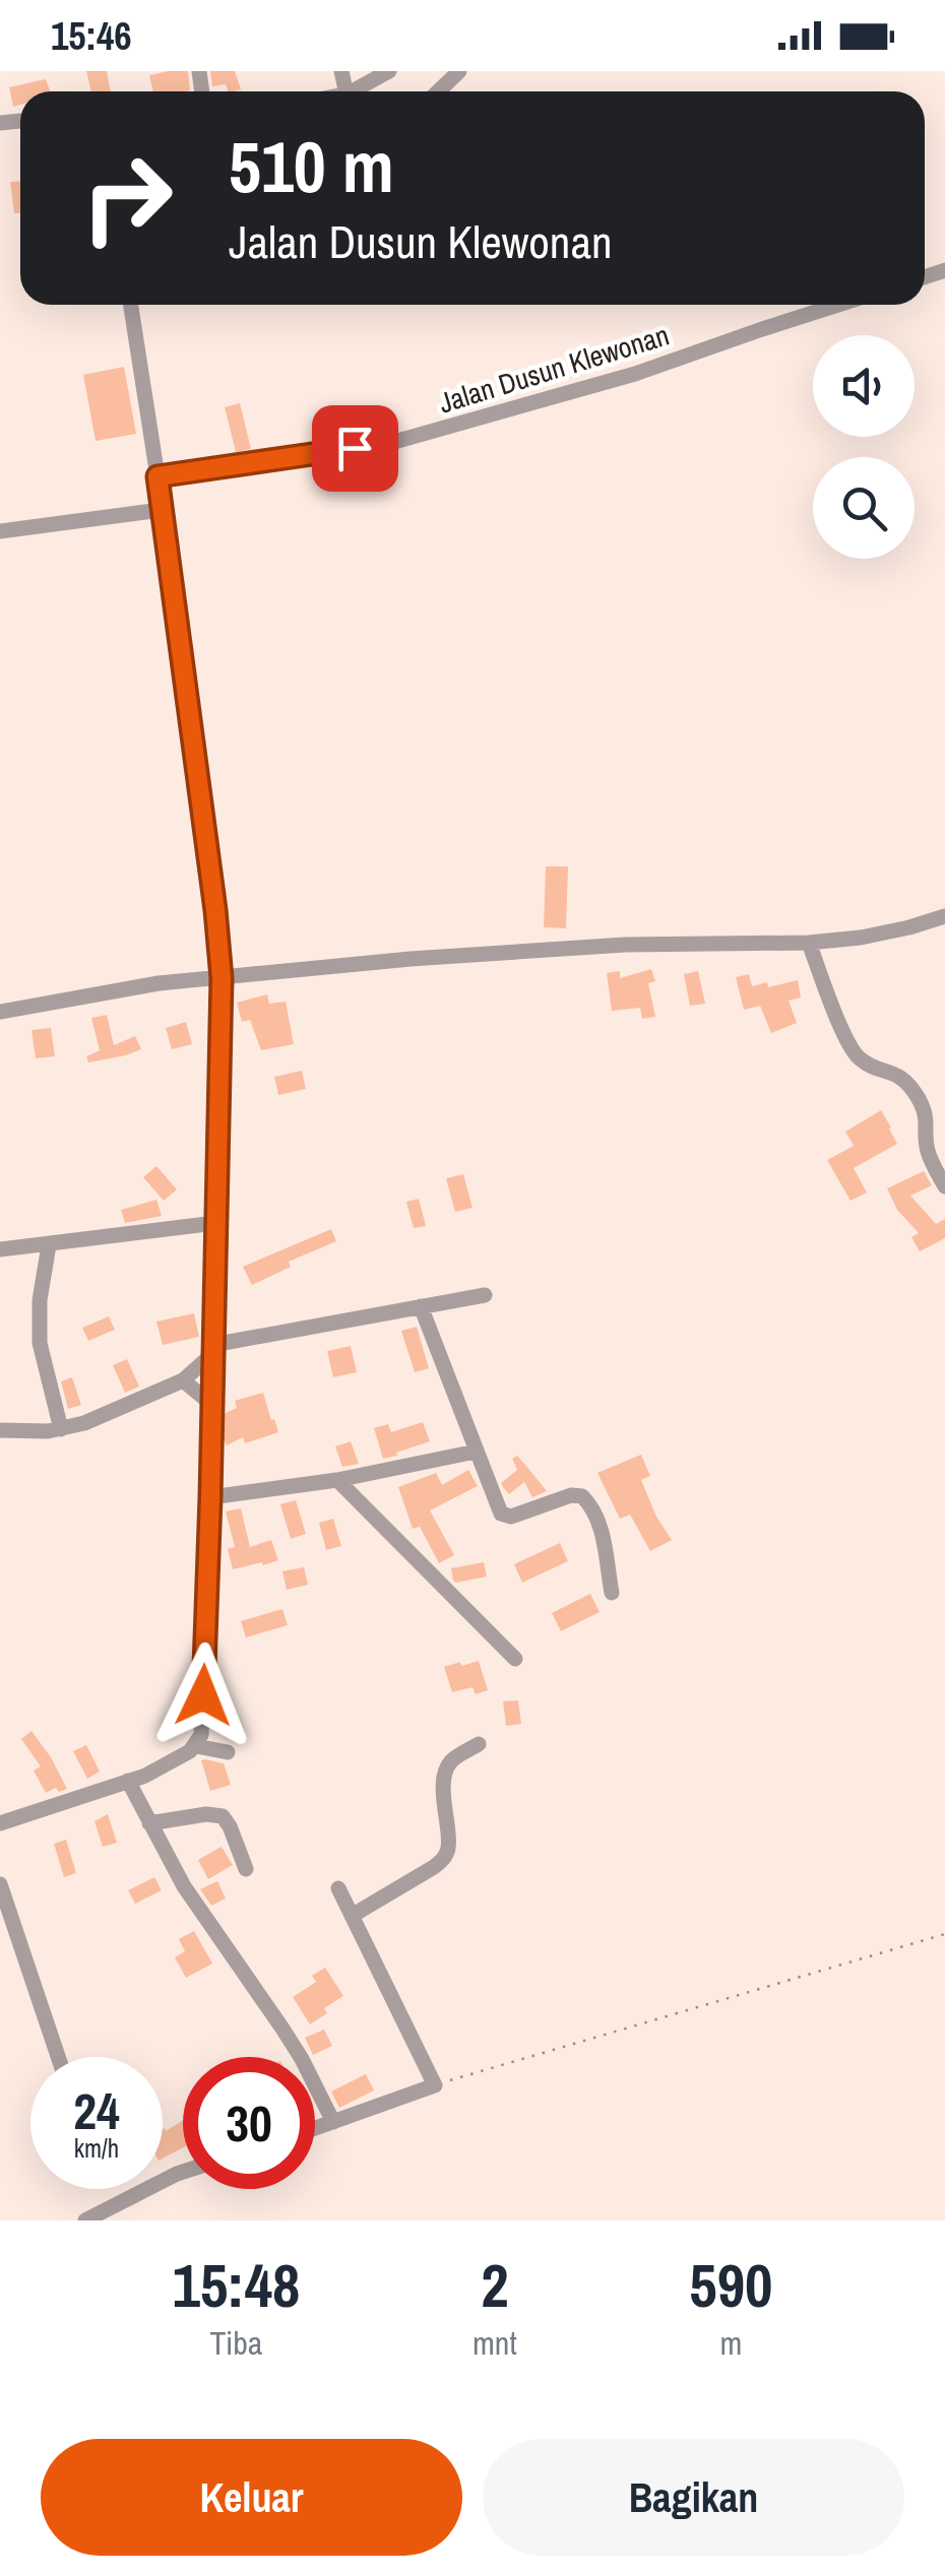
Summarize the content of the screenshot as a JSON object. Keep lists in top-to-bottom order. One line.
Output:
{"streets":{"street":["Jalan Dusun Klewonan"]},"page":{"status":"15:46","turn":["510 m","Jalan Dusun Klewonan"],"speed":"24 km/h","limit":"30","eta":["15:48","Tiba","2","mnt","590","m"],"buttons":["Keluar","Bagikan"]}}
